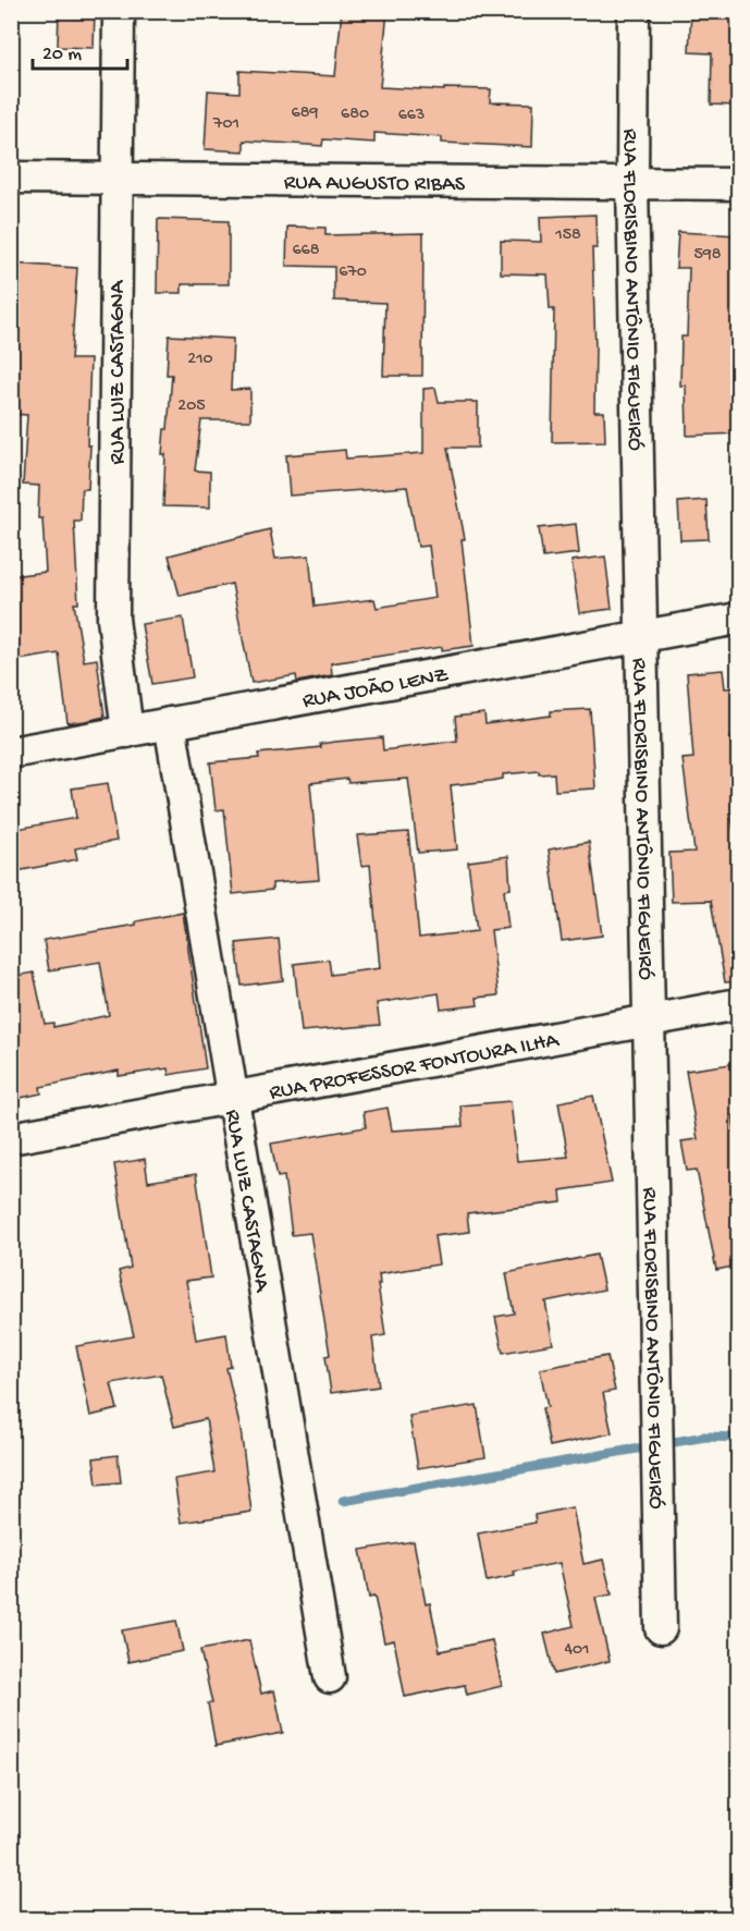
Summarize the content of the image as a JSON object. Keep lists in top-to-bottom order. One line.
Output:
{"streets":{"street":["RUA AUGUSTO RIBAS","RUA FLORISBINO ANTÔNIO FIGUEIRÓ","RUA LUIZ CASTAGNA","RUA JOÃO LENZ","RUA PROFESSOR FONTOURA ILHA"]},"crossings":[["RUA AUGUSTO RIBAS","RUA FLORISBINO ANTÔNIO FIGUEIRÓ"],["RUA AUGUSTO RIBAS","RUA LUIZ CASTAGNA"],["RUA FLORISBINO ANTÔNIO FIGUEIRÓ","RUA JOÃO LENZ"],["RUA FLORISBINO ANTÔNIO FIGUEIRÓ","RUA PROFESSOR FONTOURA ILHA"],["RUA LUIZ CASTAGNA","RUA JOÃO LENZ"],["RUA LUIZ CASTAGNA","RUA PROFESSOR FONTOURA ILHA"]],"house_numbers":["689","680","663","701","158","668","598","670","210","205","401"],"scale_bar":"20 m"}
